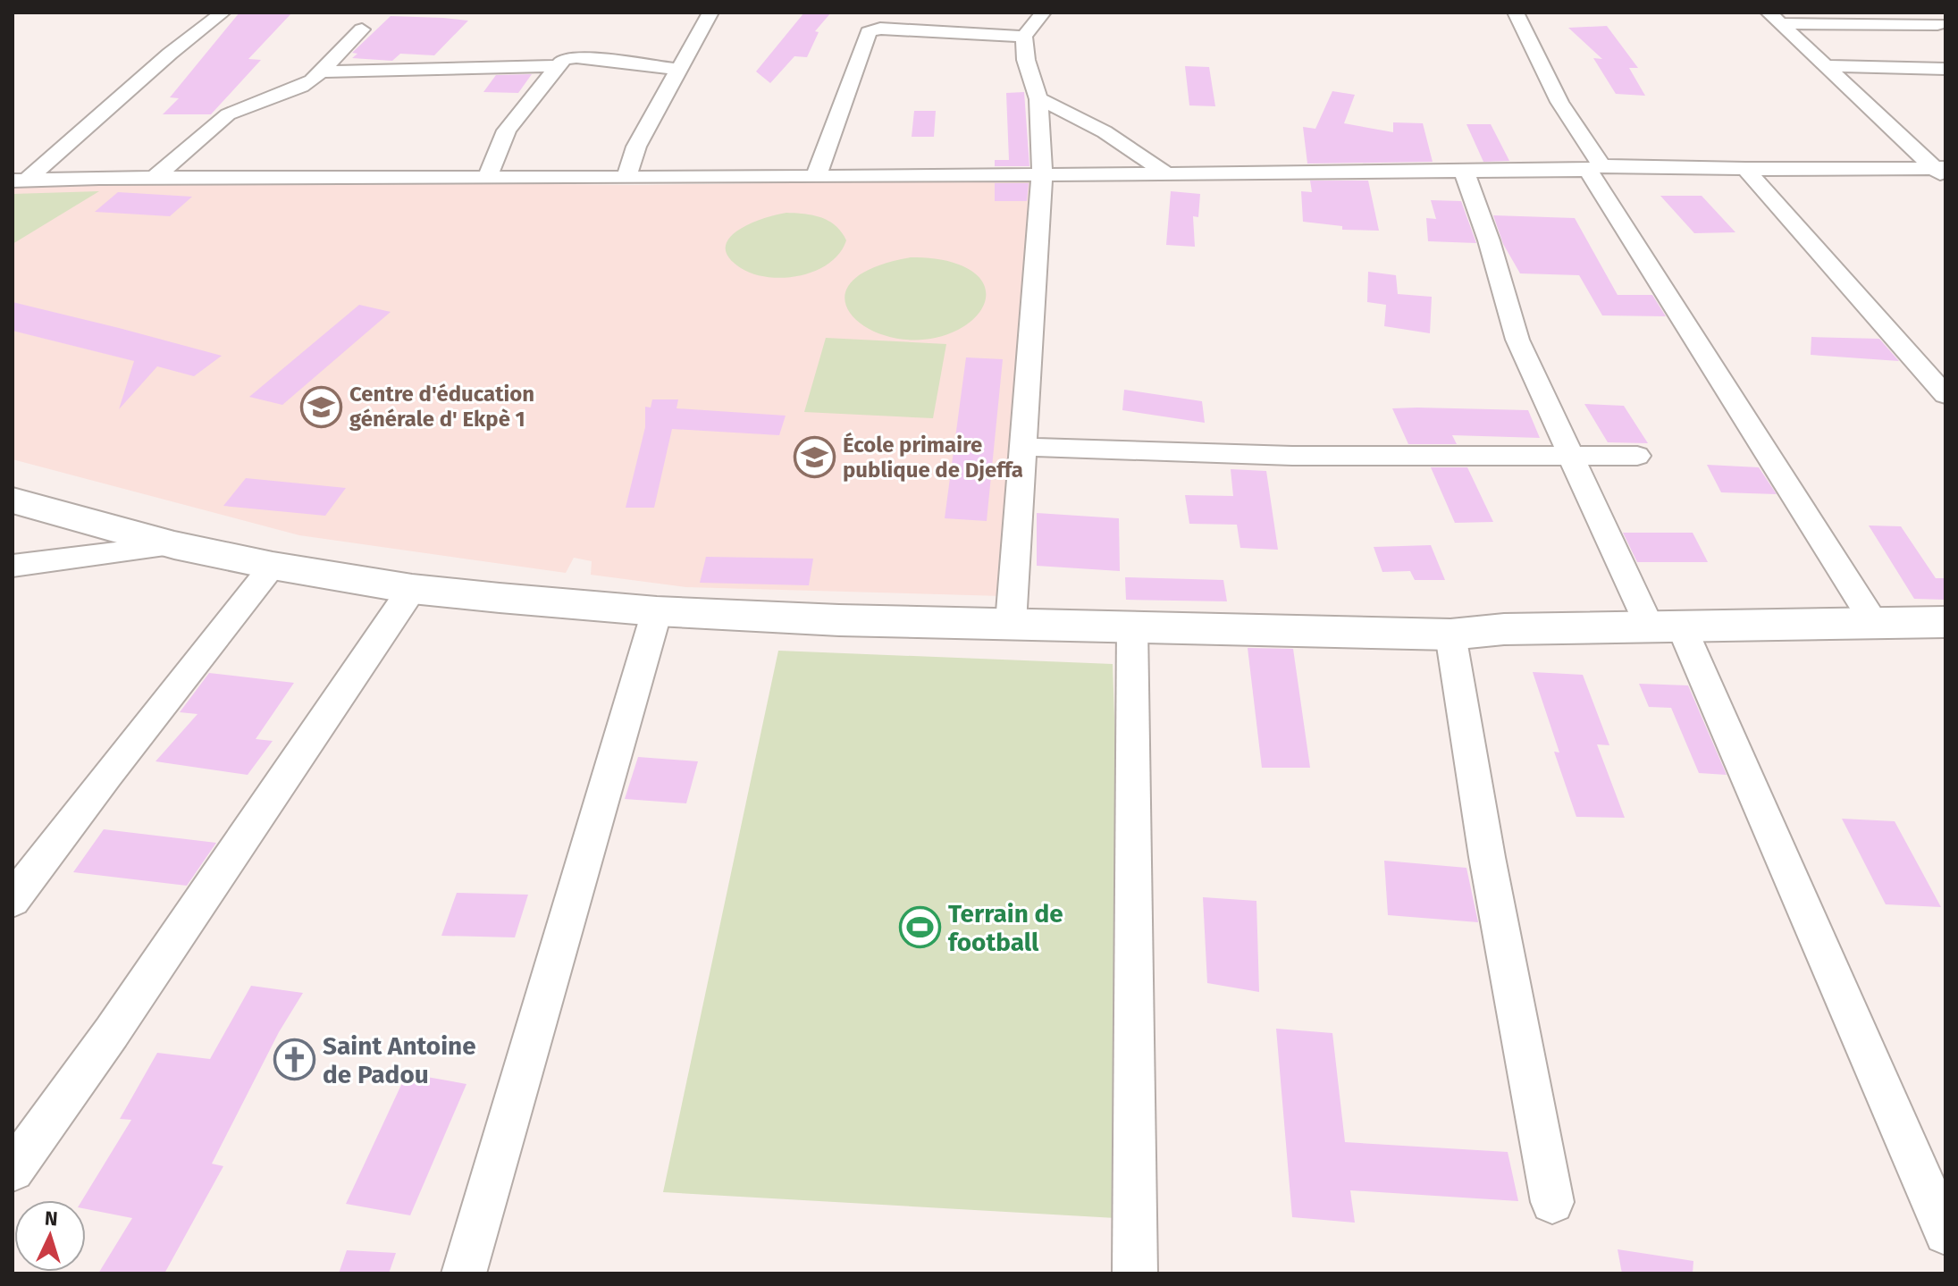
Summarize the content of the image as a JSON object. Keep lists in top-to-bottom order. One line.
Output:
{"places":{"school or university":["Centre d'éducation générale d' Ekpè 1","École primaire publique de Djeffa"],"sports":["Terrain de football"],"church":["Saint Antoine de Padou"]},"north":"top"}
